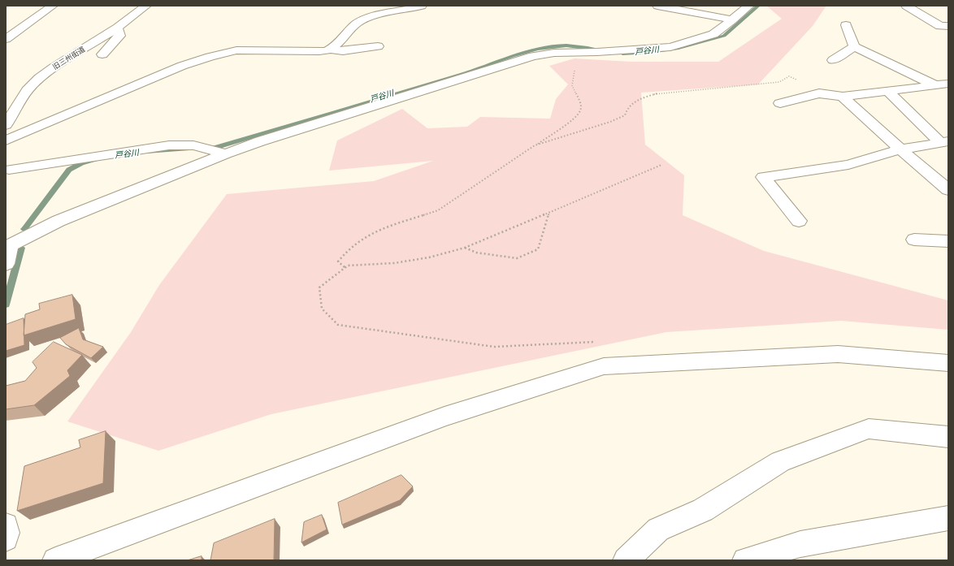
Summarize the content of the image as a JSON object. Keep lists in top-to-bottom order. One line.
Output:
{"streets":{"street":["旧三州街道"]},"water":["戸谷川"]}
